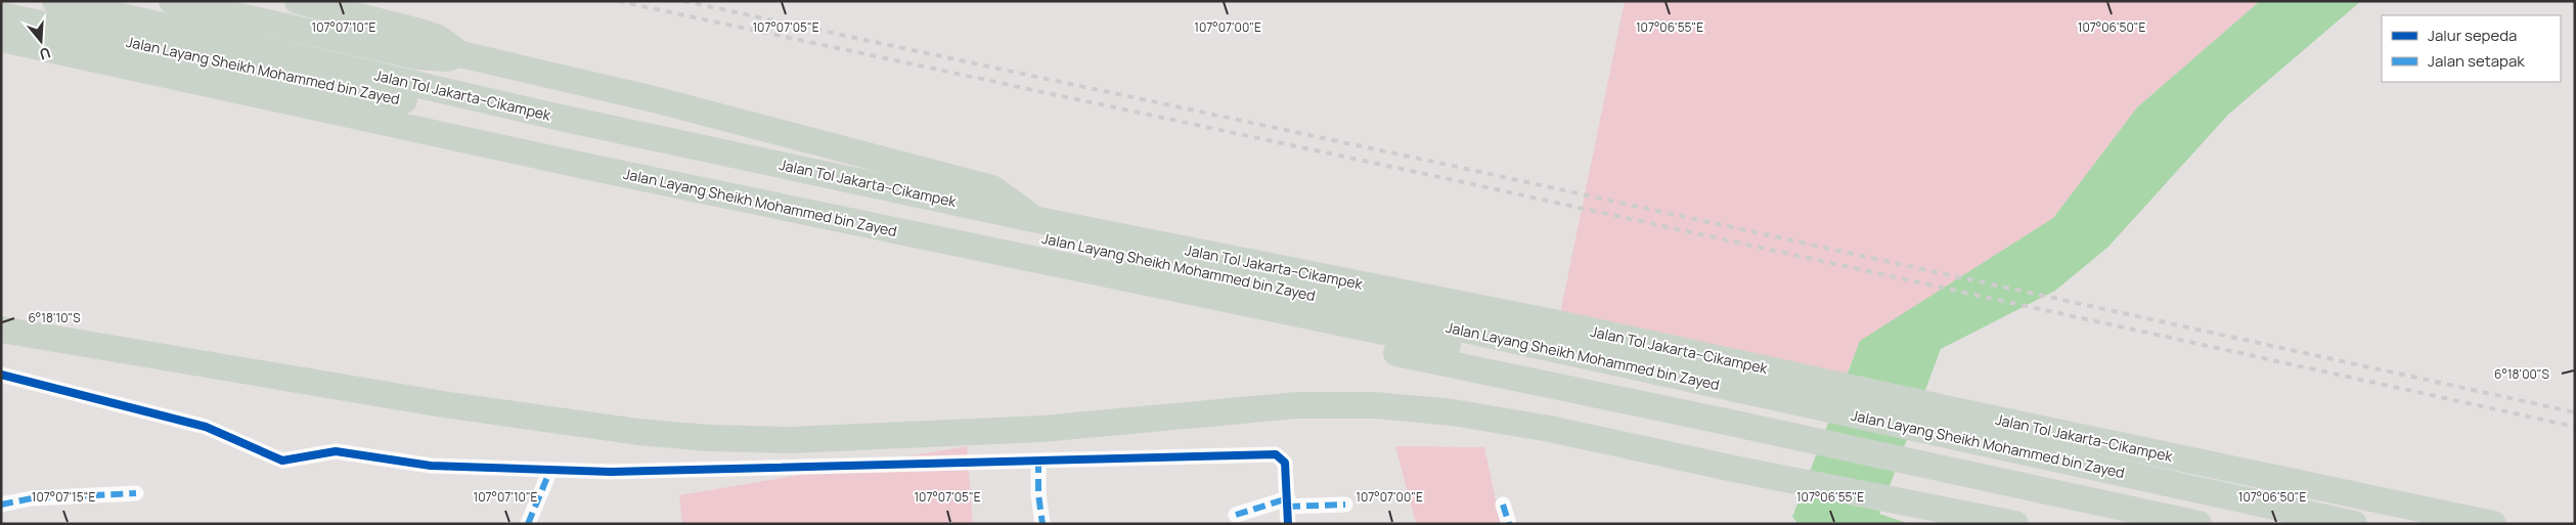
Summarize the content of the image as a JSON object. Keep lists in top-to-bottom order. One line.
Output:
{"streets":{"highway":["Jalan Layang Sheikh Mohammed bin Zayed","Jalan Tol Jakarta–Cikampek"]},"legend":["Jalur sepeda","Jalan setapak"],"north":"bottom","coordinates":["107°07'10\"E","107°07'05\"E","107°07'00\"E","107°06'55\"E","107°06'50\"E","6°18'10\"S","6°18'00\"S","107°07'15\"E"]}
